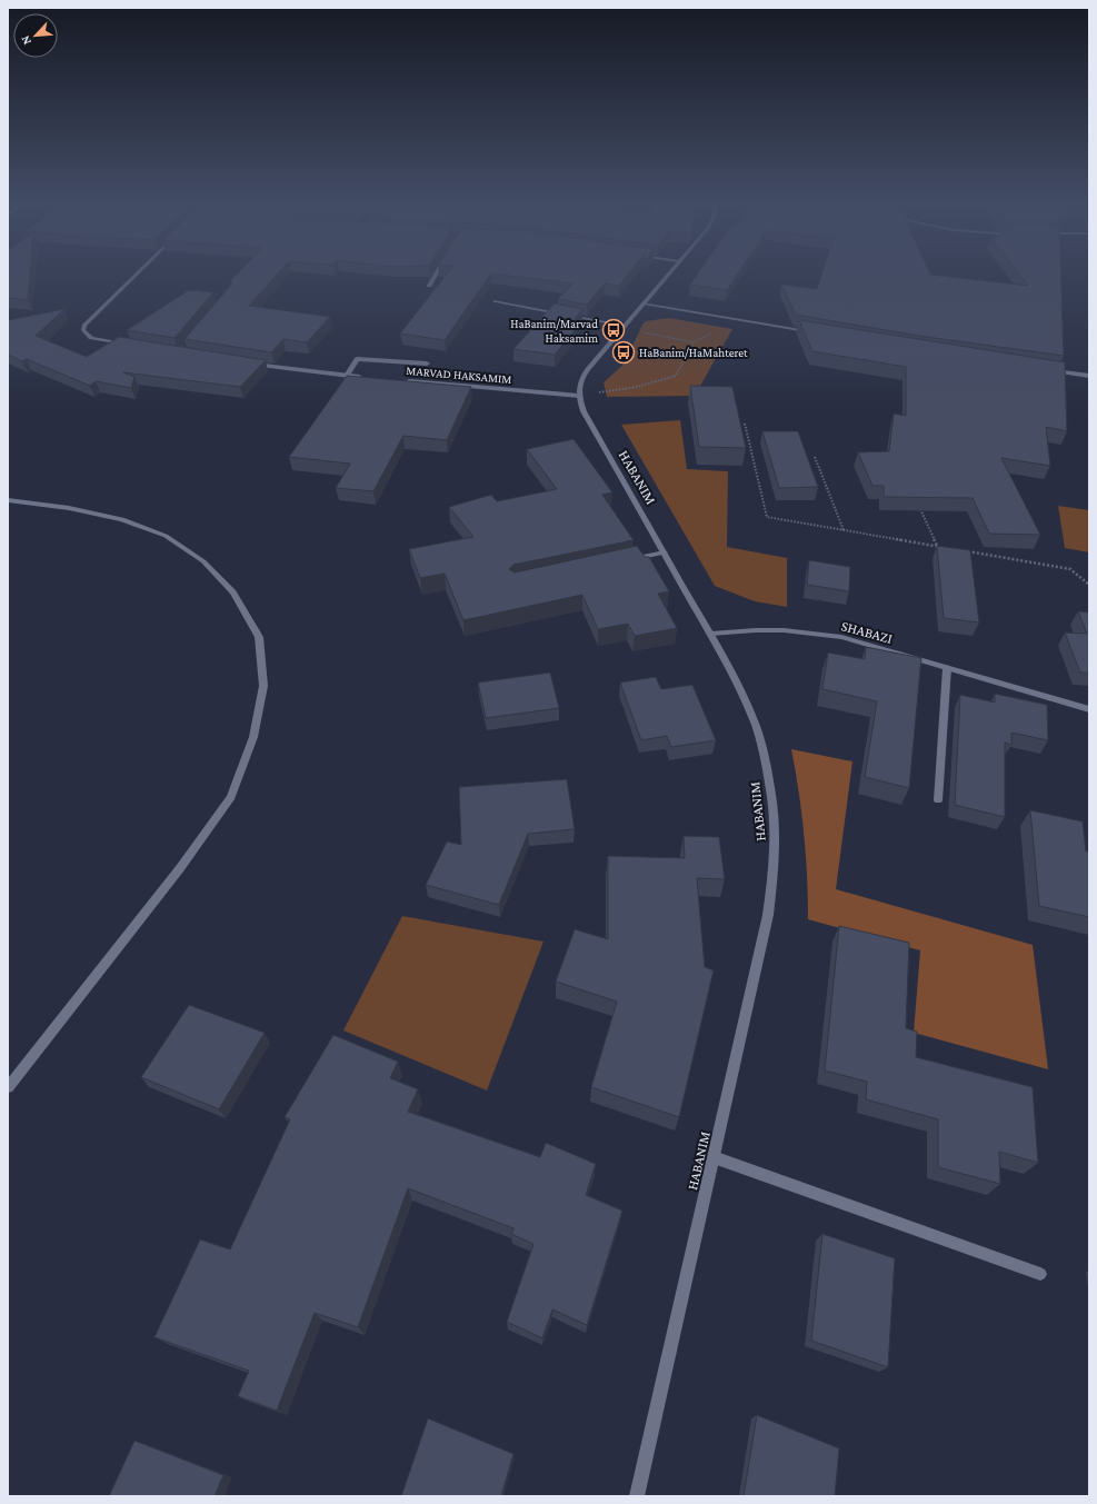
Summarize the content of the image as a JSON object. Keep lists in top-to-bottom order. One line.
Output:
{"streets":{"street":["MARVAD HAKSAMIM","HABANIM","SHABAZI"]},"crossings":[["MARVAD HAKSAMIM","HABANIM"],["HABANIM","SHABAZI"]],"places":{"bus stop":["HaBanim/Marvad Haksamim","HaBanim/HaMahteret"]},"north":"bottom left"}
